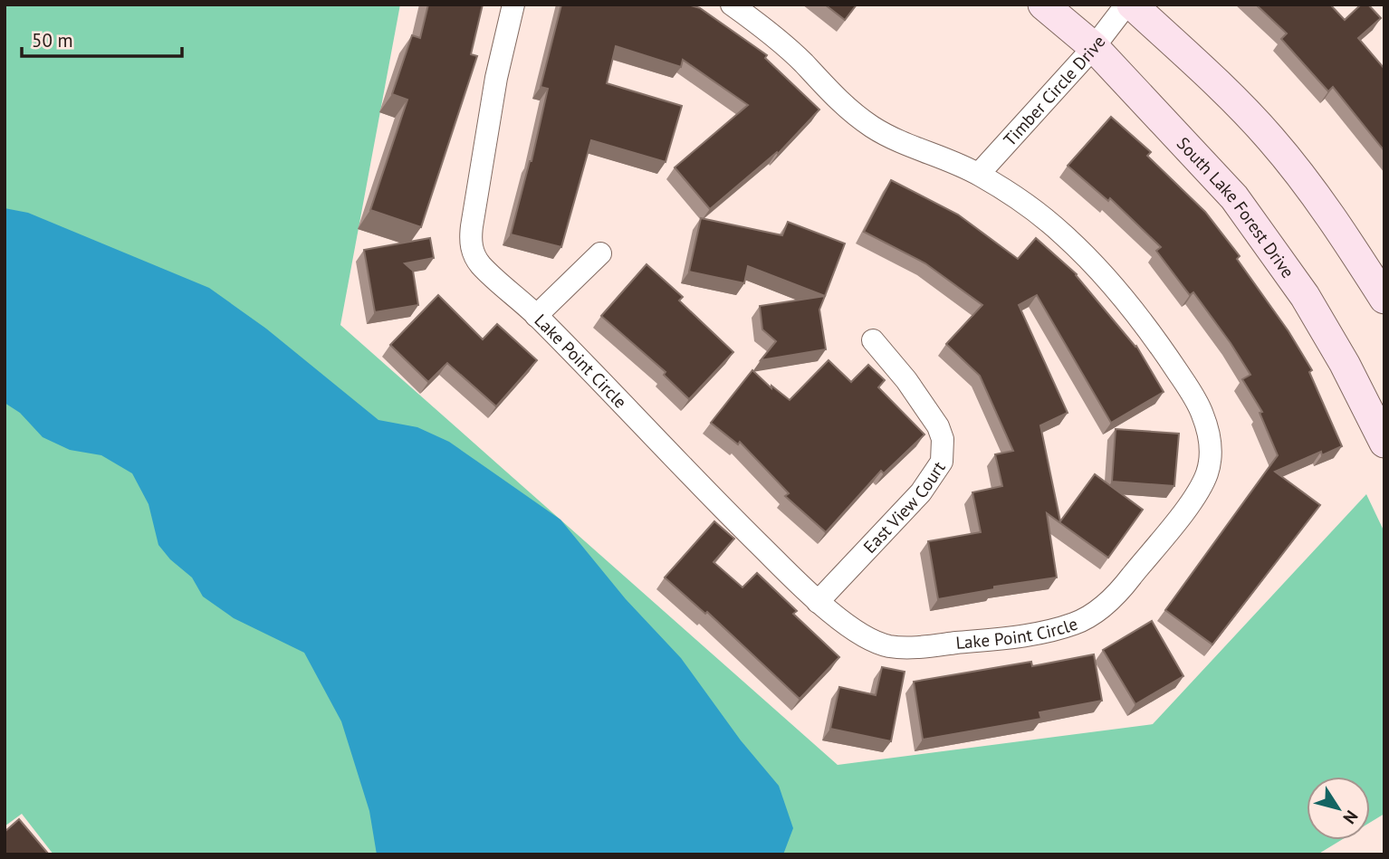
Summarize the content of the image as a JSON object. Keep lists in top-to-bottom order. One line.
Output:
{"streets":{"main road":["South Lake Forest Drive"],"street":["Timber Circle Drive","Lake Point Circle","East View Court"]},"crossings":[["Timber Circle Drive","South Lake Forest Drive"],["Timber Circle Drive","Lake Point Circle"],["Lake Point Circle","East View Court"]],"scale_bar":"50 m","north":"bottom right"}
